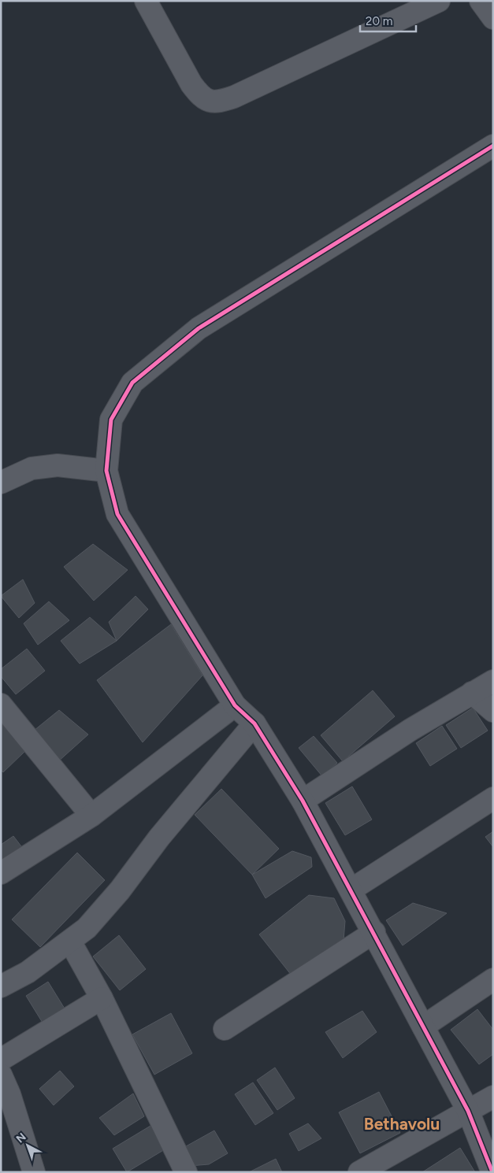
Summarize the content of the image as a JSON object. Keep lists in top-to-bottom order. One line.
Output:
{"districts":["Bethavolu"],"scale_bar":"20 m","north":"top left"}
